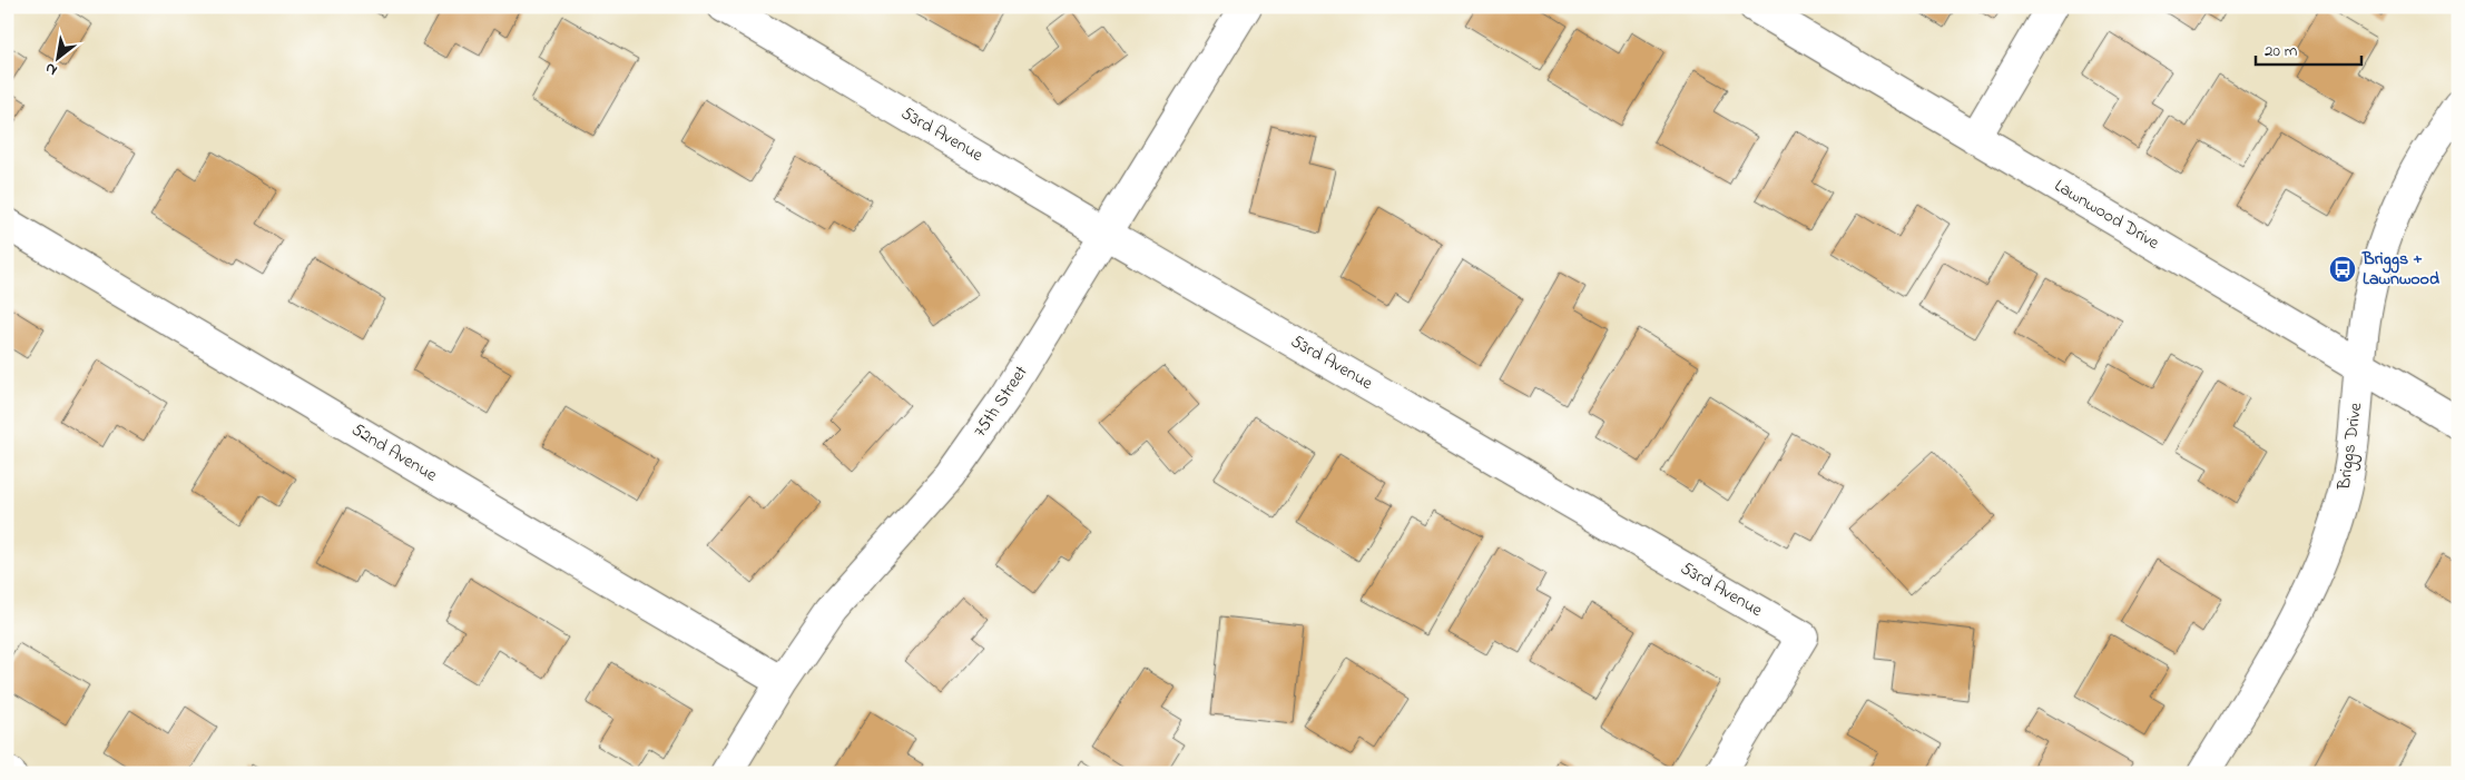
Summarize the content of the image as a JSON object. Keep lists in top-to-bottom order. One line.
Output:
{"streets":{"street":["53rd Avenue","Lawnwood Drive","75th Street","Briggs Drive","52nd Avenue"]},"crossings":[["53rd Avenue","75th Street"],["Lawnwood Drive","Briggs Drive"],["75th Street","52nd Avenue"]],"places":{"bus stop":["Briggs + Lawnwood"]},"scale_bar":"20 m","north":"bottom left"}
